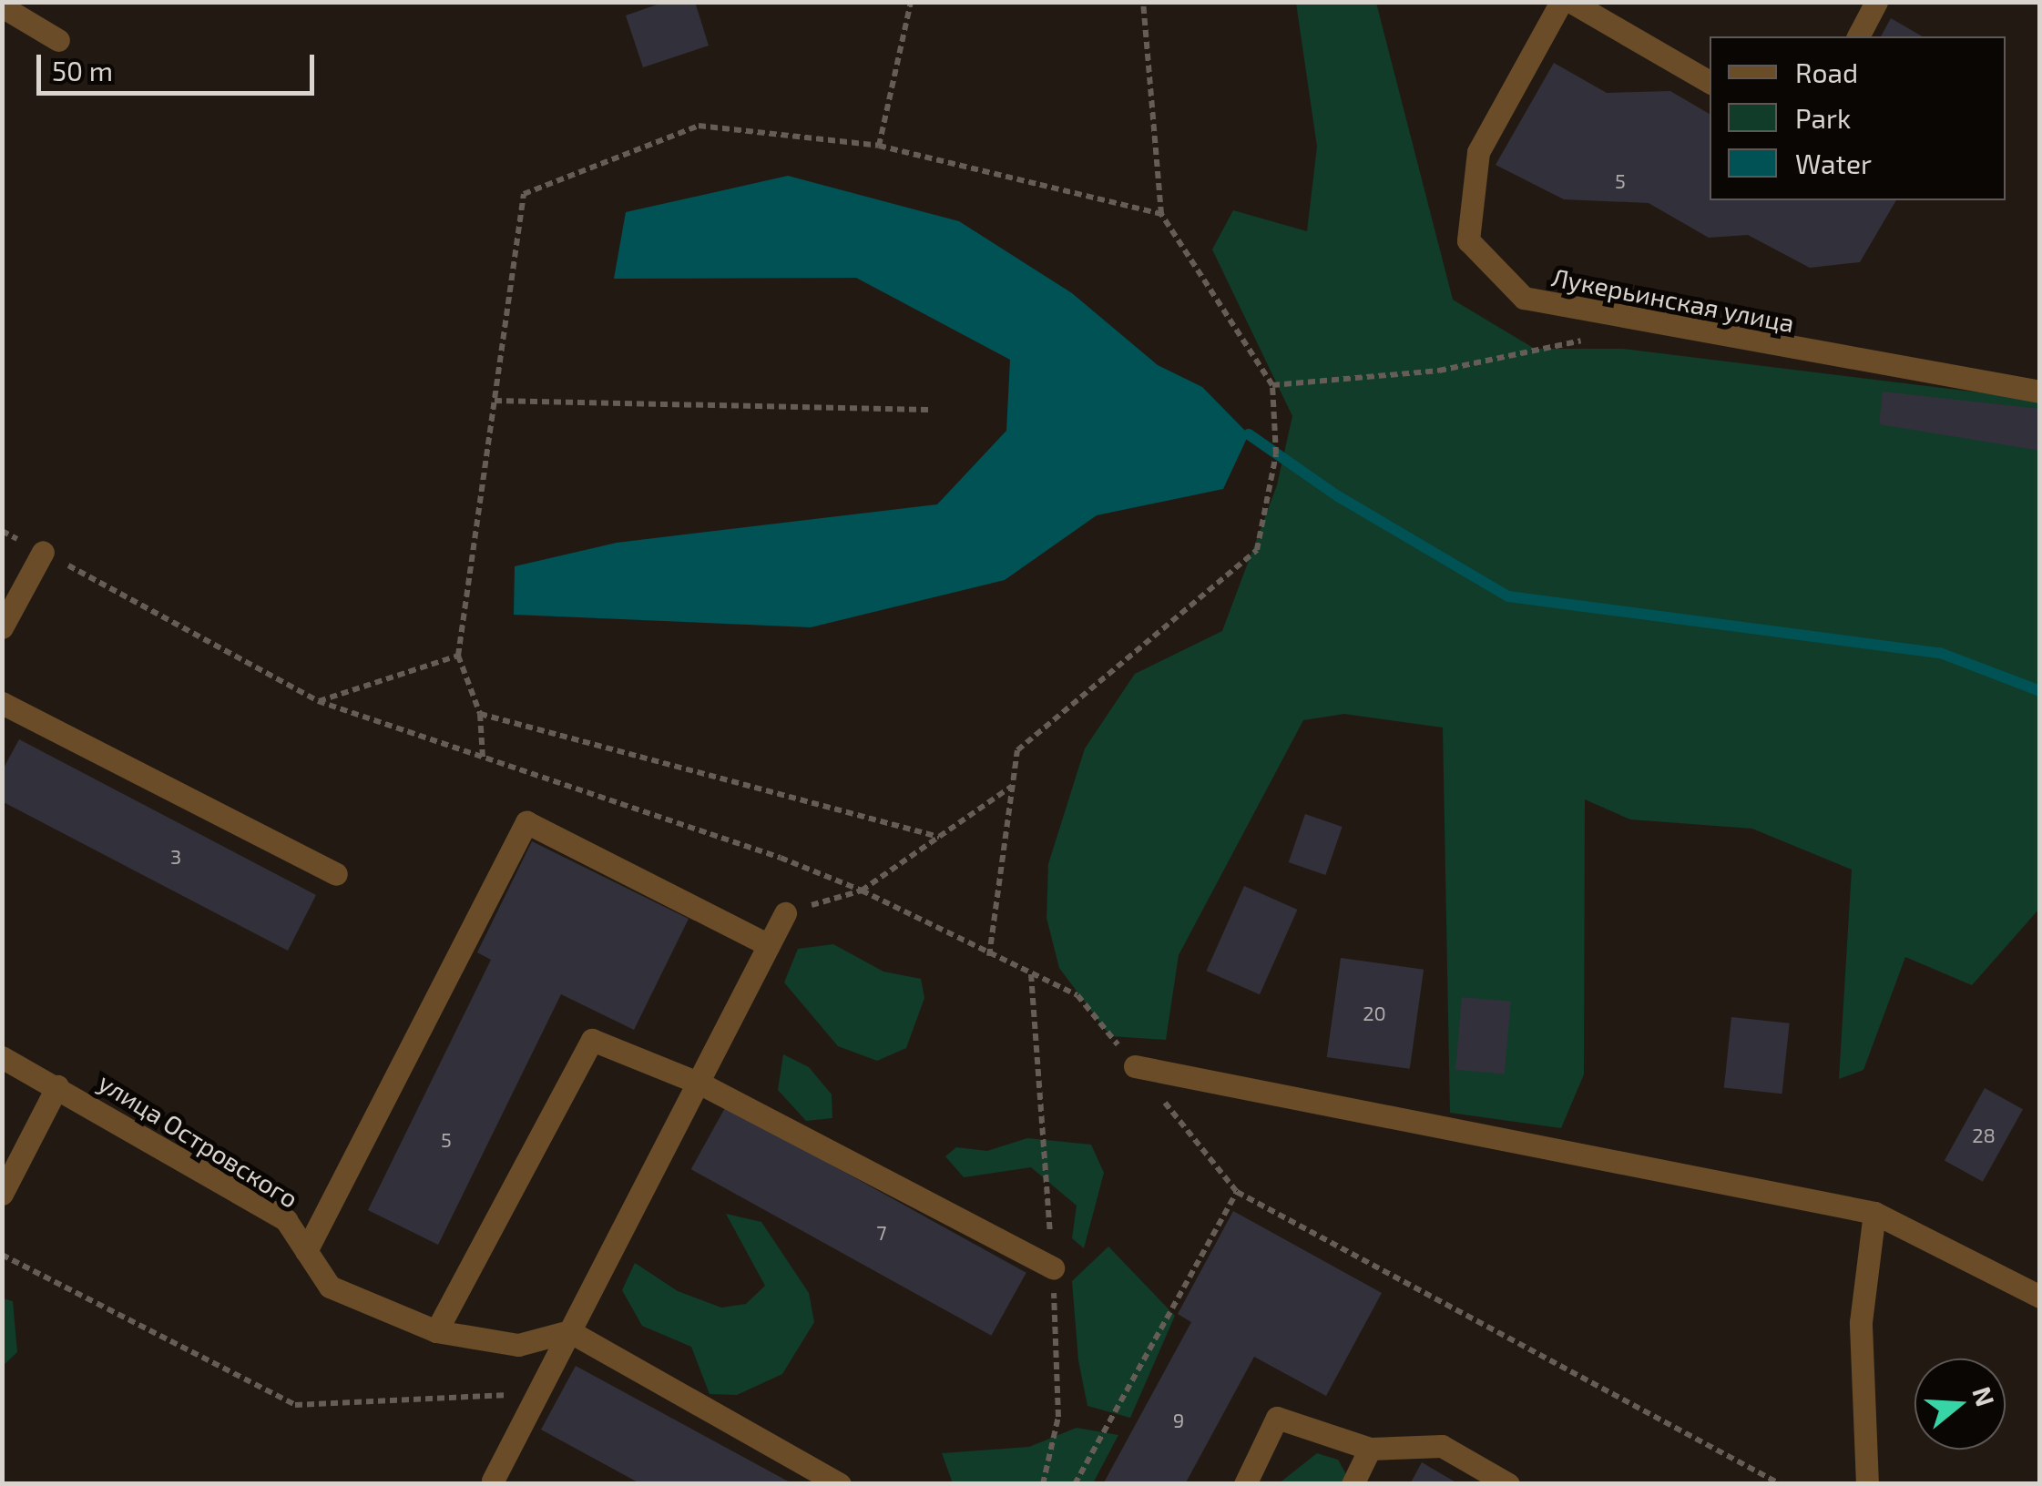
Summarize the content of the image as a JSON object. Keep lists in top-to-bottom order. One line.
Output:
{"streets":{"street":["Лукерьинская улица","улица Островского"]},"house_numbers":["5","3","20","28","5","7","9"],"legend":["Road","Park","Water"],"scale_bar":"50 m","north":"right"}
